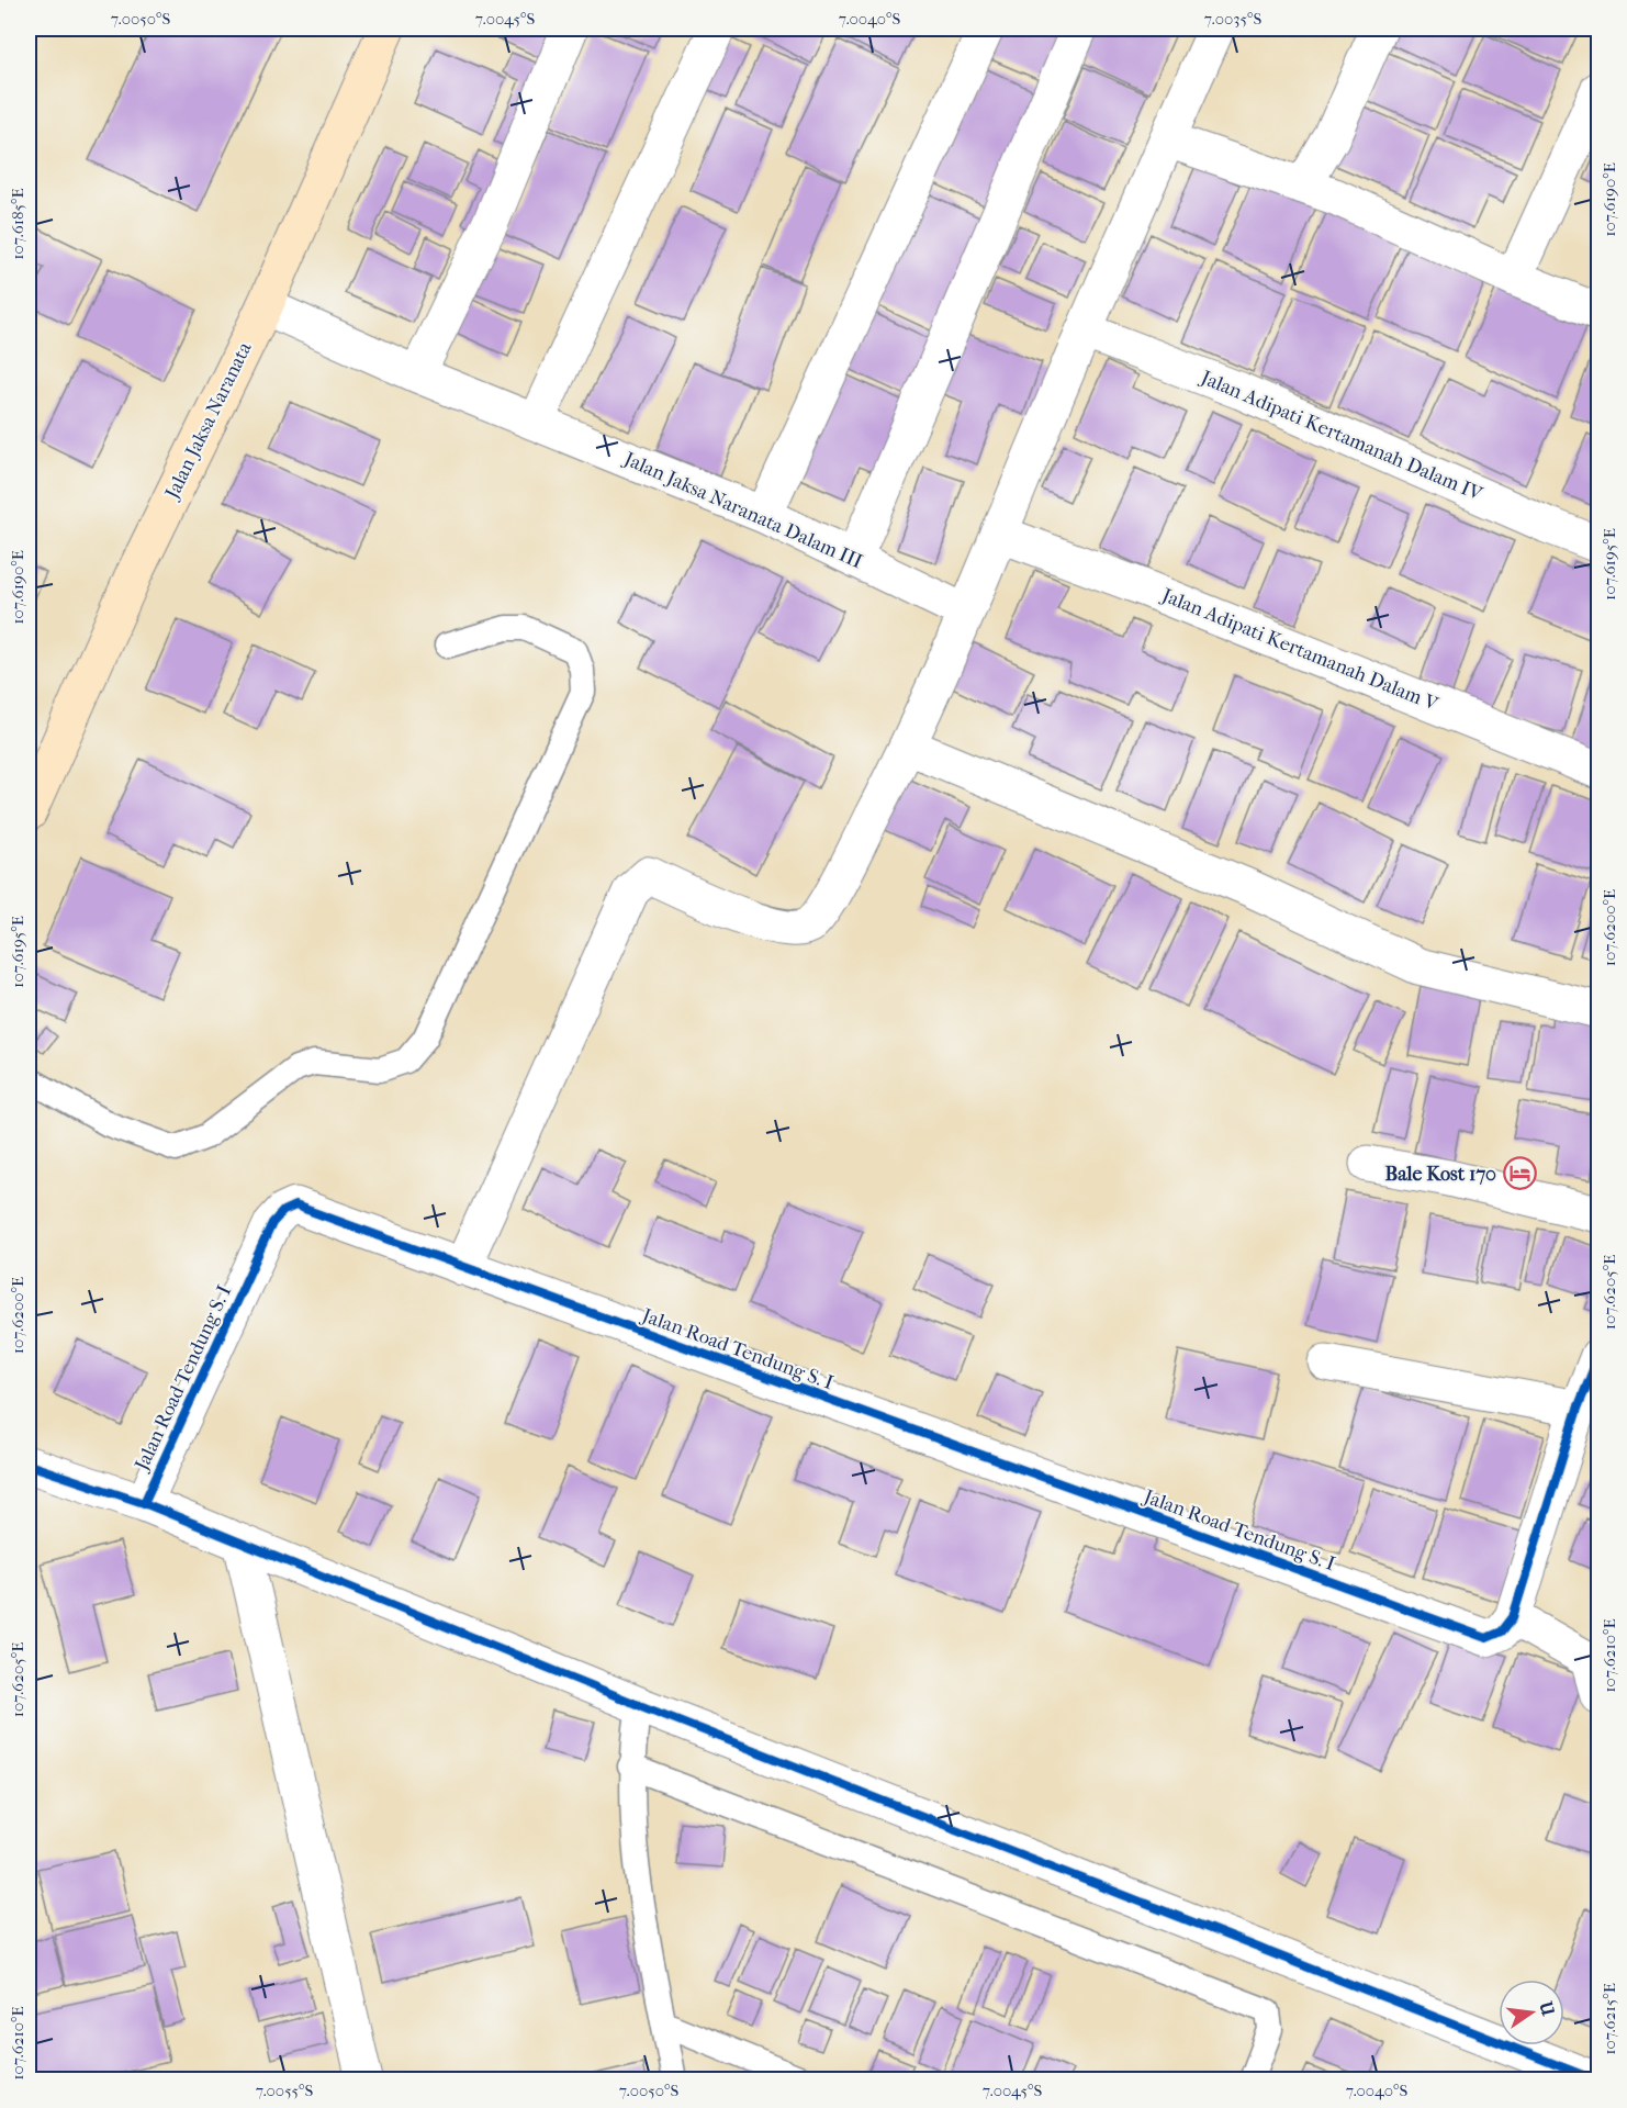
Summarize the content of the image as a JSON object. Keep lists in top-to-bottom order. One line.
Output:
{"streets":{"main road":["Jalan Jaksa Naranata"],"street":["Jalan Adipati Kertamanah Dalam IV","Jalan Jaksa Naranata Dalam III","Jalan Adipati Kertamanah Dalam V","Jalan Road Tendung S. I"]},"crossings":[["Jalan Jaksa Naranata","Jalan Jaksa Naranata Dalam III"]],"places":{"hotel":["Bale Kost 170"]},"north":"right","coordinates":["7.0050°S","7.0045°S","7.0040°S","7.0035°S","107.6190°E","107.6185°E","107.6195°E","107.6200°E","107.6205°E","107.6210°E","107.6215°E","7.0055°S"]}
